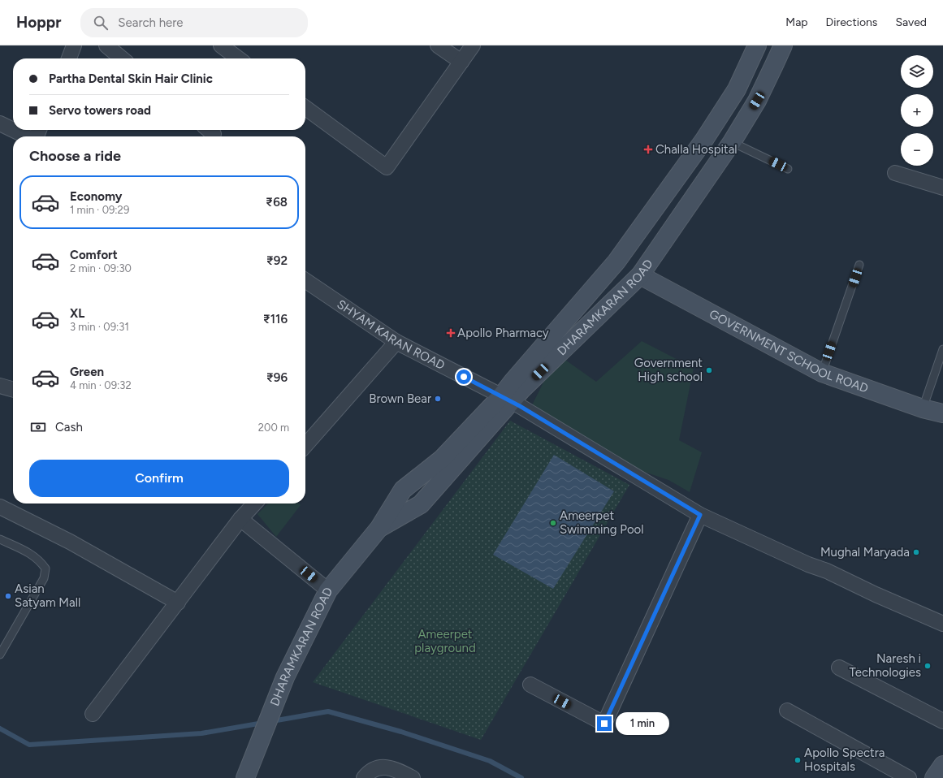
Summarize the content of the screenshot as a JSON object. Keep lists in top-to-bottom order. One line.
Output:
{"streets":{"street":["DHARAMKARAN ROAD","SHYAM KARAN ROAD","GOVERNMENT SCHOOL ROAD"]},"crossings":[["DHARAMKARAN ROAD","SHYAM KARAN ROAD"],["DHARAMKARAN ROAD","GOVERNMENT SCHOOL ROAD"]],"parks":["Ameerpet playground"],"places":{"health":["Challa Hospital","Apollo Pharmacy"],"other":["Government High school","Brown Bear","Ameerpet Swimming Pool","Mughal Maryada","Asian Satyam Mall","Naresh i Technologies","Apollo Spectra Hospitals"]},"page":{"header":"Hoppr","search":"Search here","nav":["Map","Directions","Saved"],"map_buttons":["+","−"],"banner":["Partha Dental Skin Hair Clinic","Servo towers road"],"heading":"Choose a ride","list":[{"name":"Economy","note":"1 min · 09:29","value":"₹68"},{"name":"Comfort","note":"2 min · 09:30","value":"₹92"},{"name":"XL","note":"3 min · 09:31","value":"₹116"},{"name":"Green","note":"4 min · 09:32","value":"₹96"}],"pay":["Cash","200 m"],"buttons":"Confirm","bubble":"1 min"}}
